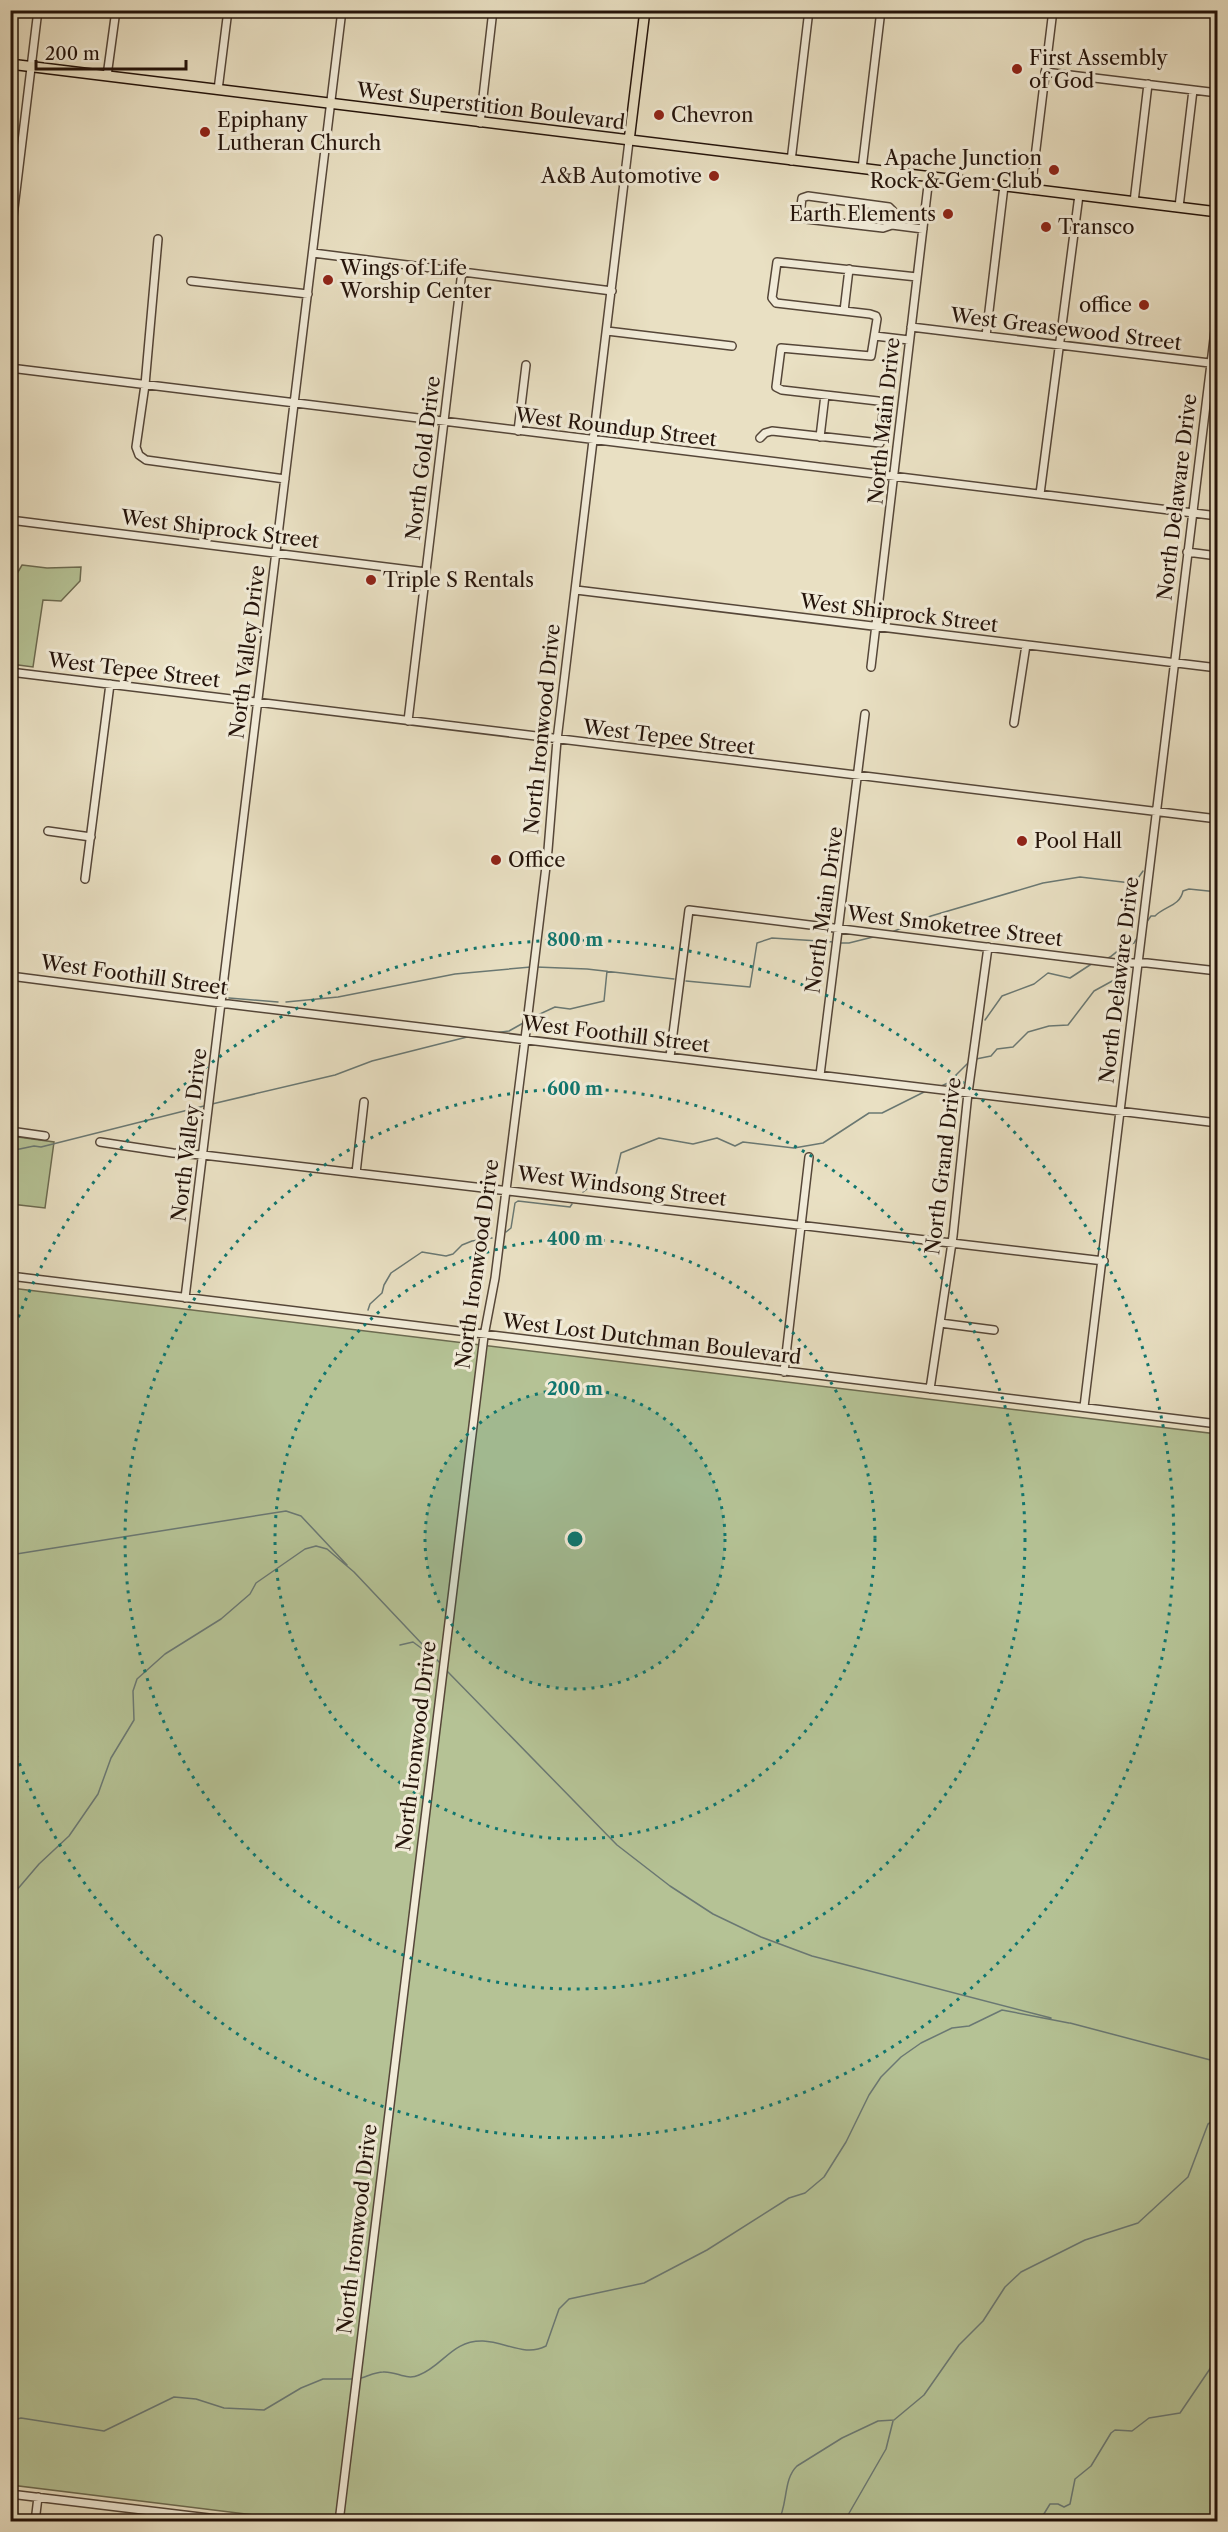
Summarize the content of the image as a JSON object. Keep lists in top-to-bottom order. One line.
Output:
{"streets":{"main road":["West Superstition Boulevard","North Ironwood Drive"],"street":["West Greasewood Street","North Main Drive","West Roundup Street","North Gold Drive","North Delaware Drive","West Shiprock Street","North Valley Drive","West Tepee Street","West Smoketree Street","West Foothill Street","North Grand Drive","West Windsong Street","West Lost Dutchman Boulevard"]},"crossings":[["West Superstition Boulevard","North Main Drive"],["West Superstition Boulevard","North Valley Drive"],["West Superstition Boulevard","North Ironwood Drive"],["West Greasewood Street","North Main Drive"],["West Greasewood Street","North Delaware Drive"],["North Main Drive","West Roundup Street"],["North Main Drive","West Shiprock Street"],["North Main Drive","West Tepee Street"],["North Main Drive","West Smoketree Street"],["North Main Drive","West Foothill Street"],["West Roundup Street","North Gold Drive"],["West Roundup Street","North Delaware Drive"],["West Roundup Street","North Valley Drive"],["West Roundup Street","North Ironwood Drive"],["North Gold Drive","West Shiprock Street"],["North Gold Drive","West Tepee Street"],["North Delaware Drive","West Shiprock Street"],["North Delaware Drive","West Tepee Street"],["North Delaware Drive","West Smoketree Street"],["North Delaware Drive","West Foothill Street"],["North Delaware Drive","West Windsong Street"],["North Delaware Drive","West Lost Dutchman Boulevard"],["West Shiprock Street","North Valley Drive"],["West Shiprock Street","North Ironwood Drive"],["North Valley Drive","West Tepee Street"],["North Valley Drive","West Foothill Street"],["North Valley Drive","West Windsong Street"],["North Valley Drive","West Lost Dutchman Boulevard"],["West Tepee Street","North Ironwood Drive"],["North Ironwood Drive","West Foothill Street"],["North Ironwood Drive","West Windsong Street"],["North Ironwood Drive","West Lost Dutchman Boulevard"],["West Smoketree Street","West Foothill Street"],["West Smoketree Street","North Grand Drive"],["West Foothill Street","North Grand Drive"],["North Grand Drive","West Windsong Street"],["North Grand Drive","West Lost Dutchman Boulevard"]],"places":["First Assembly of God","Chevron","Epiphany Lutheran Church","Apache Junction Rock & Gem Club","A&B Automotive","Earth Elements","Transco","Wings of Life Worship Center","office","Triple S Rentals","Pool Hall","Office"],"scale_bar":"200 m","rings":["800 m","600 m","400 m","200 m"]}
